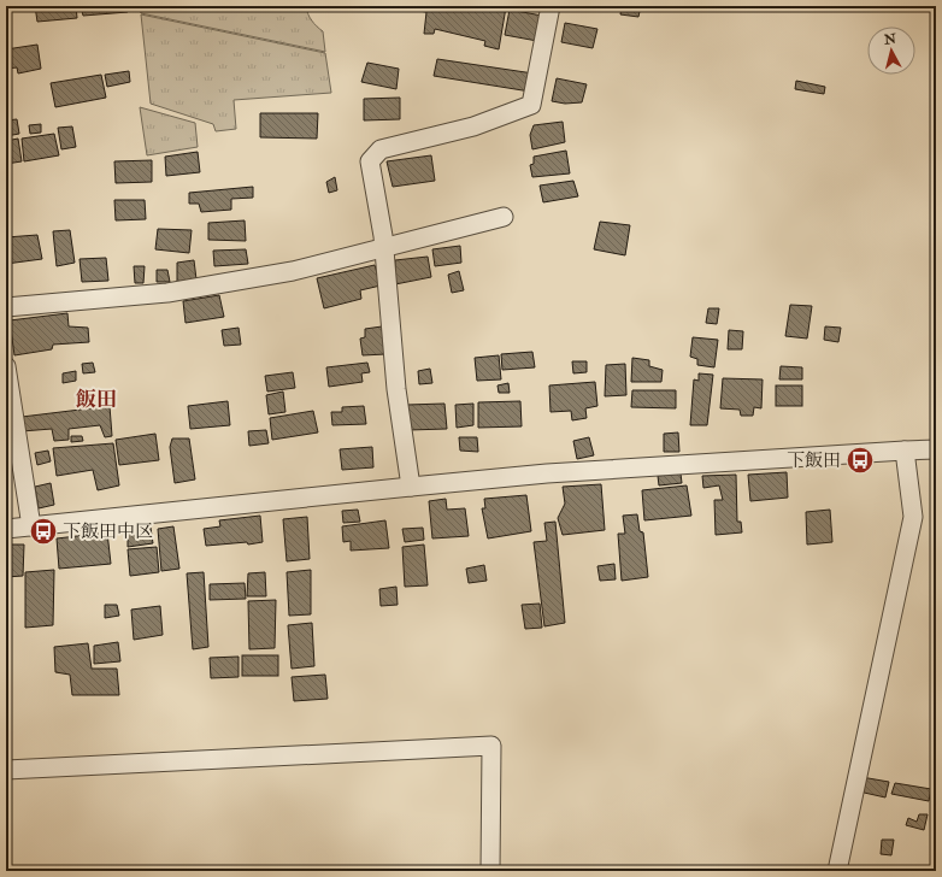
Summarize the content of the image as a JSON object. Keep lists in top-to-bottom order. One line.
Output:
{"districts":["飯田"],"places":{"bus stop":["下飯田","下飯田中区"]},"north":"top"}
